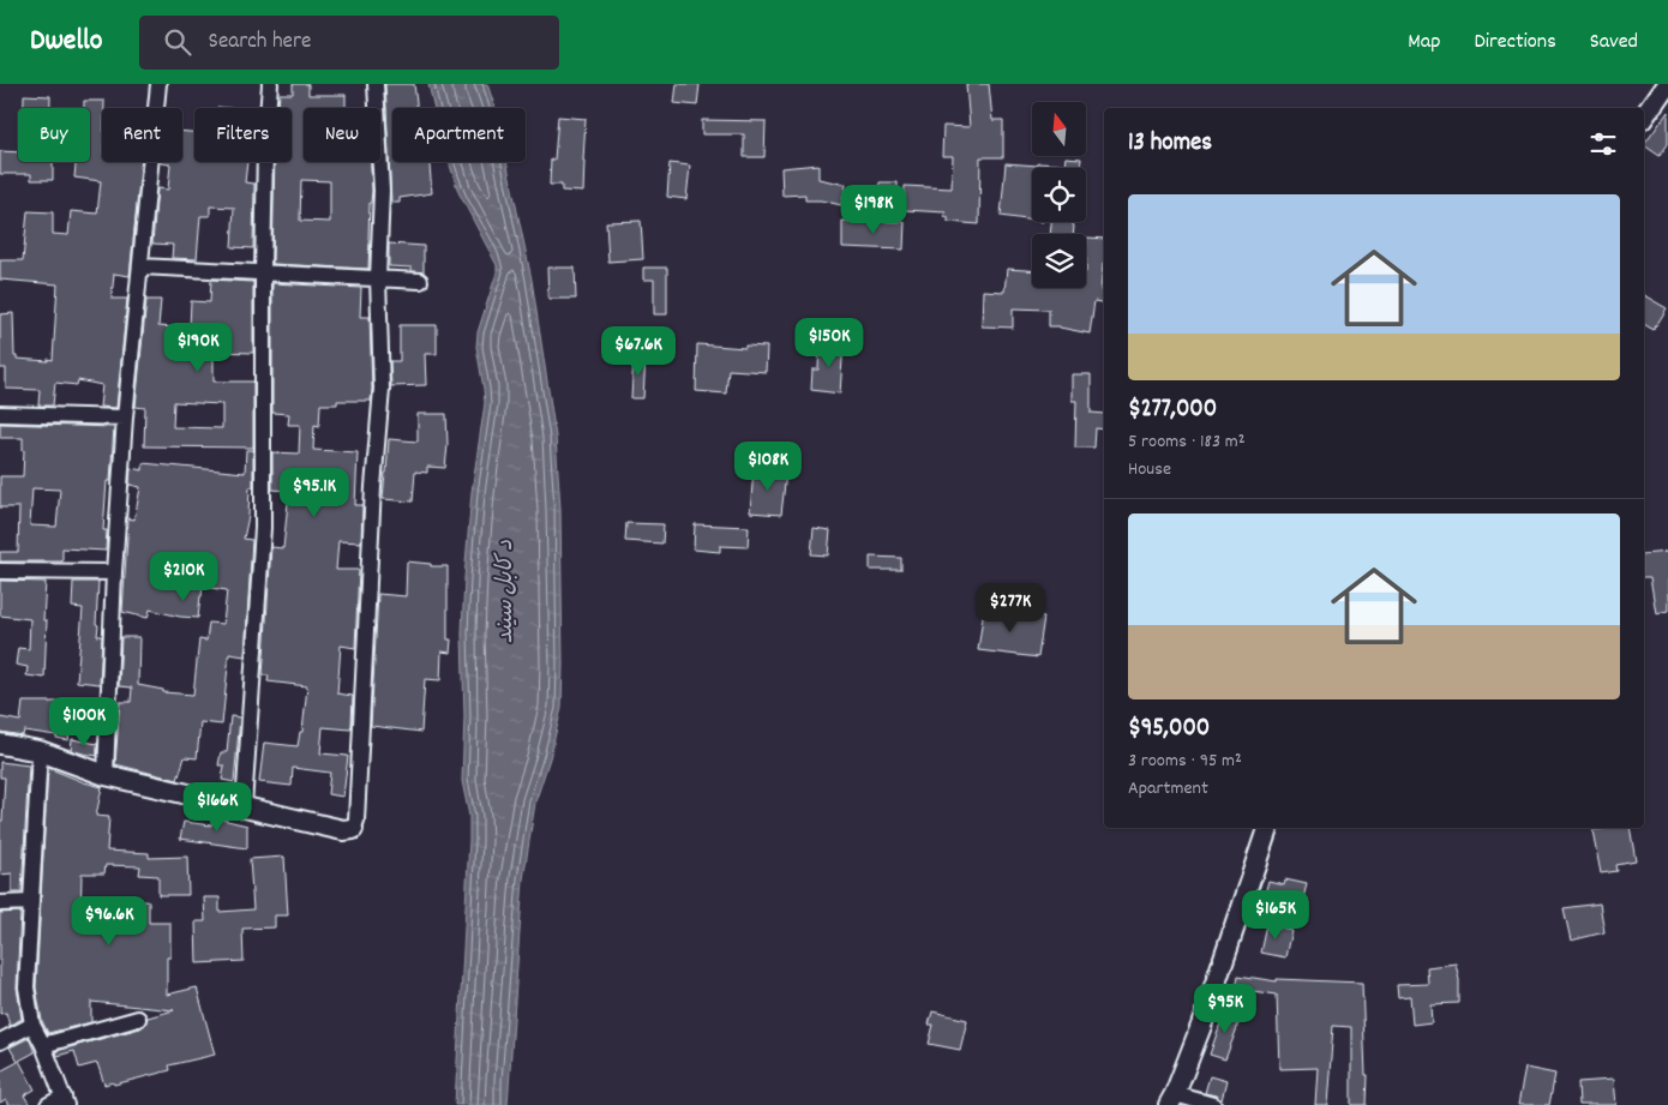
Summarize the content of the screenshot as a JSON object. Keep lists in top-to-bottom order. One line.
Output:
{"water":["د کابل سيند"],"north":"top","page":{"header":"Dwello","search":"Search here","nav":["Map","Directions","Saved"],"chip":["Buy","Rent","Filters","New","Apartment"],"heading":"13 homes","list":[{"name":"$277,000","note":"5 rooms · 183 m² · House"},{"name":"$95,000","note":"3 rooms · 95 m² · Apartment"}],"price":["$198K","$150K","$190K","$67.6K","$108K","$95.1K","$210K","$277K","$100K","$166K","$165K","$96.6K","$95K"]}}
